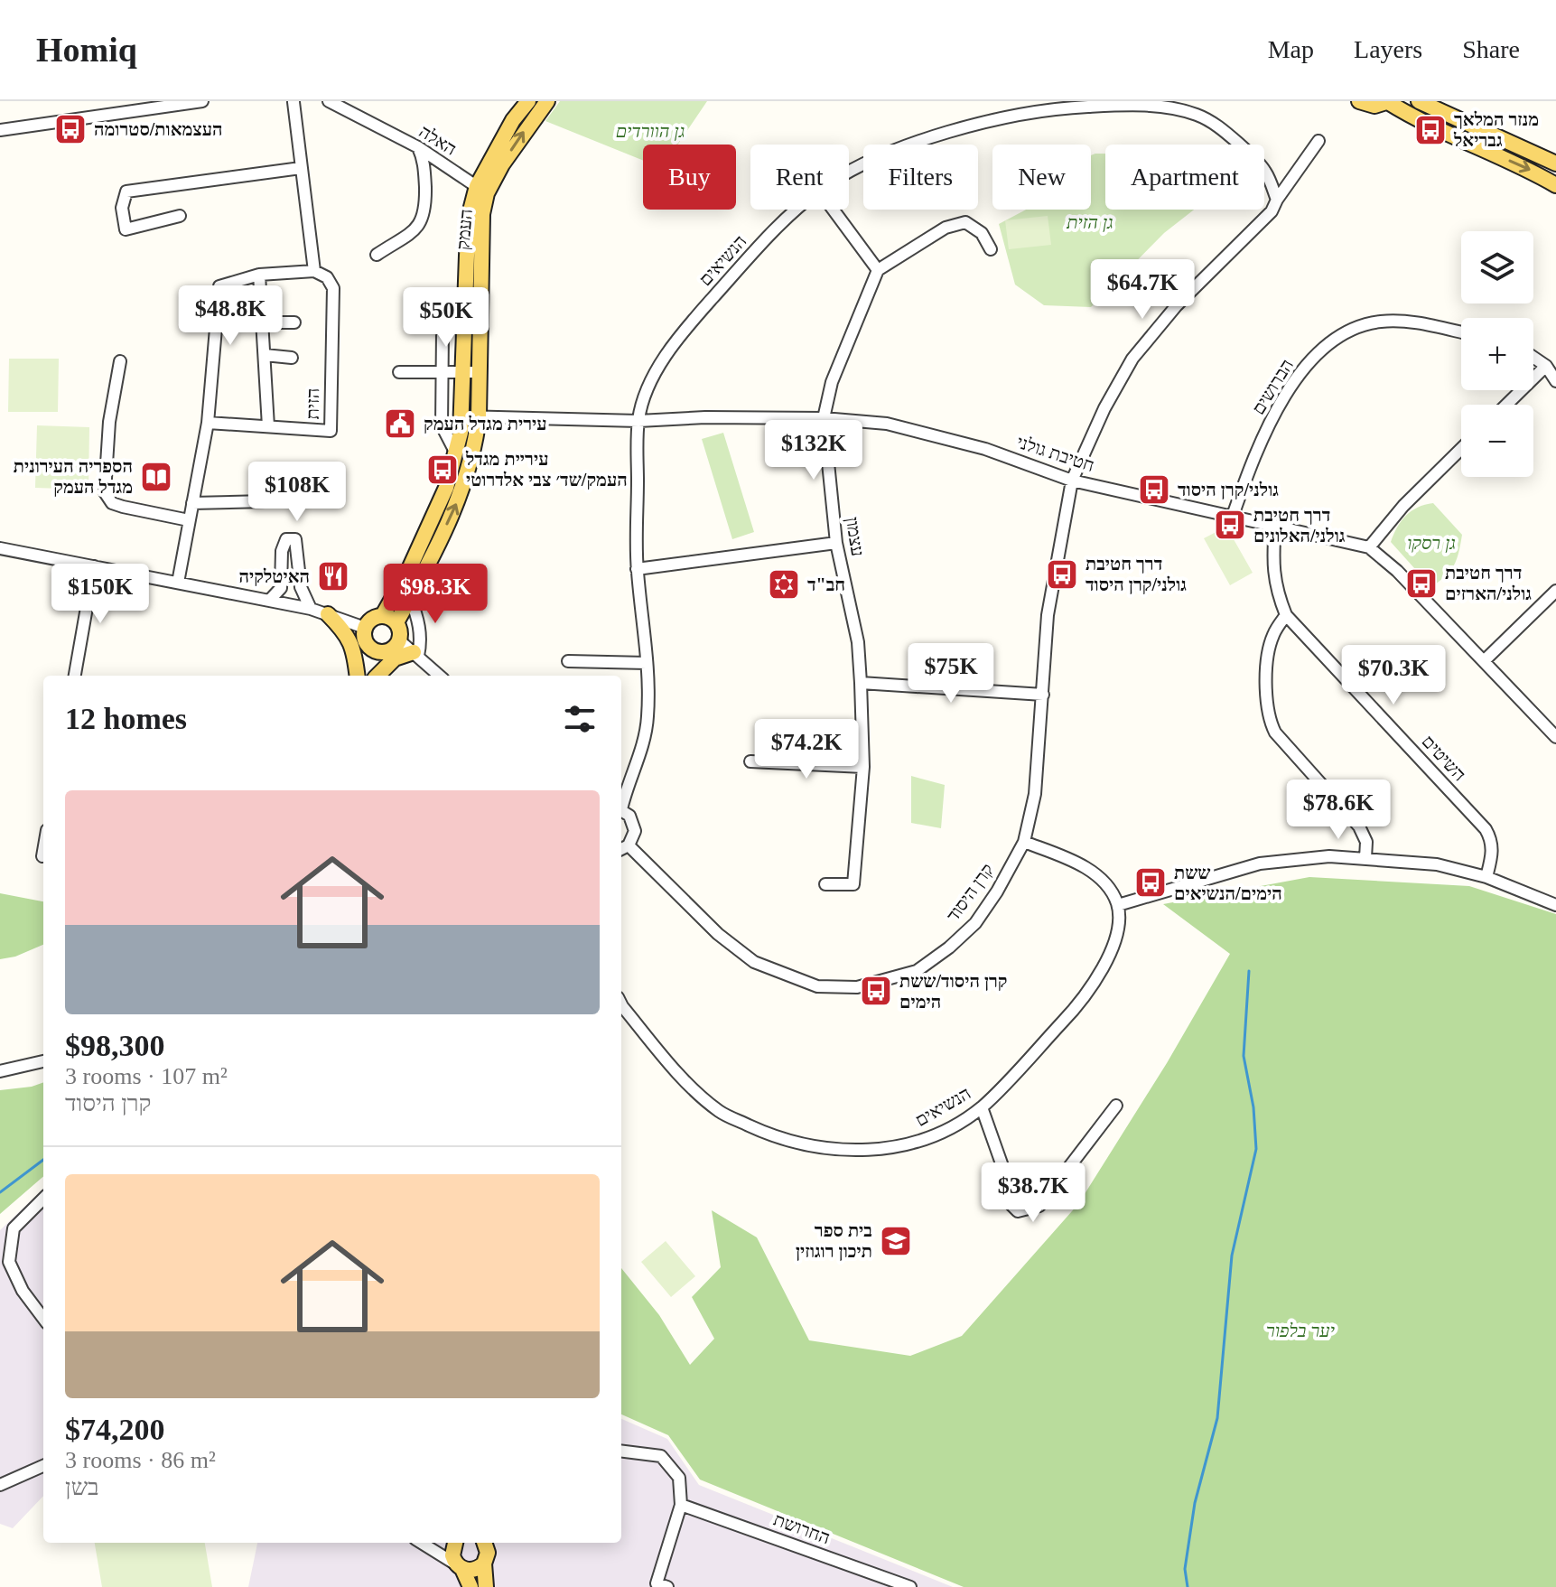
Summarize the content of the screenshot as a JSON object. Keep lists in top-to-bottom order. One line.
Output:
{"streets":{"main road":["העמק"],"street":["האלה","הנשיאים","הברושים","הזית","חטיבת גולני","עצמון","השיטים","קרן היסוד","החרושת"]},"crossings":[["האלה","העמק"],["העמק","חטיבת גולני"],["הנשיאים","חטיבת גולני"],["הנשיאים","קרן היסוד"],["הברושים","חטיבת גולני"],["חטיבת גולני","עצמון"],["חטיבת גולני","השיטים"],["חטיבת גולני","קרן היסוד"]],"parks":["גן הוורדים","גן הזית","גן רסקו","יער בלפור"],"places":{"bus stop":["העצמאות/סטרומה","מנזר המלאך גבריאל","עיריית מגדל העמק/שד׳ צבי אלדרוטי","גולני/קרן היסוד","דרך חטיבת גולני/האלונים","דרך חטיבת גולני/קרן היסוד","דרך חטיבת גולני/הארזים","ששת הימים/הנשיאים","קרן היסוד/ששת הימים"],"public building":["עירית מגדל העמק"],"library":["הספריה העירונית מגדל העמק"],"restaurant":["האיטלקיה"],"synagogue":["חב\"ד"],"school or university":["בית ספר תיכון רוגוזין"]},"page":{"header":"Homiq","nav":["Map","Layers","Share"],"chip":["Buy","Rent","Filters","New","Apartment"],"map_buttons":["+","−"],"price":["$64.7K","$48.8K","$50K","$132K","$108K","$150K","$98.3K","$75K","$70.3K","$74.2K","$78.6K","$38.7K"],"heading":"12 homes","list":[{"name":"$98,300","note":"3 rooms · 107 m² · קרן היסוד"},{"name":"$74,200","note":"3 rooms · 86 m² · בשן"}]}}
